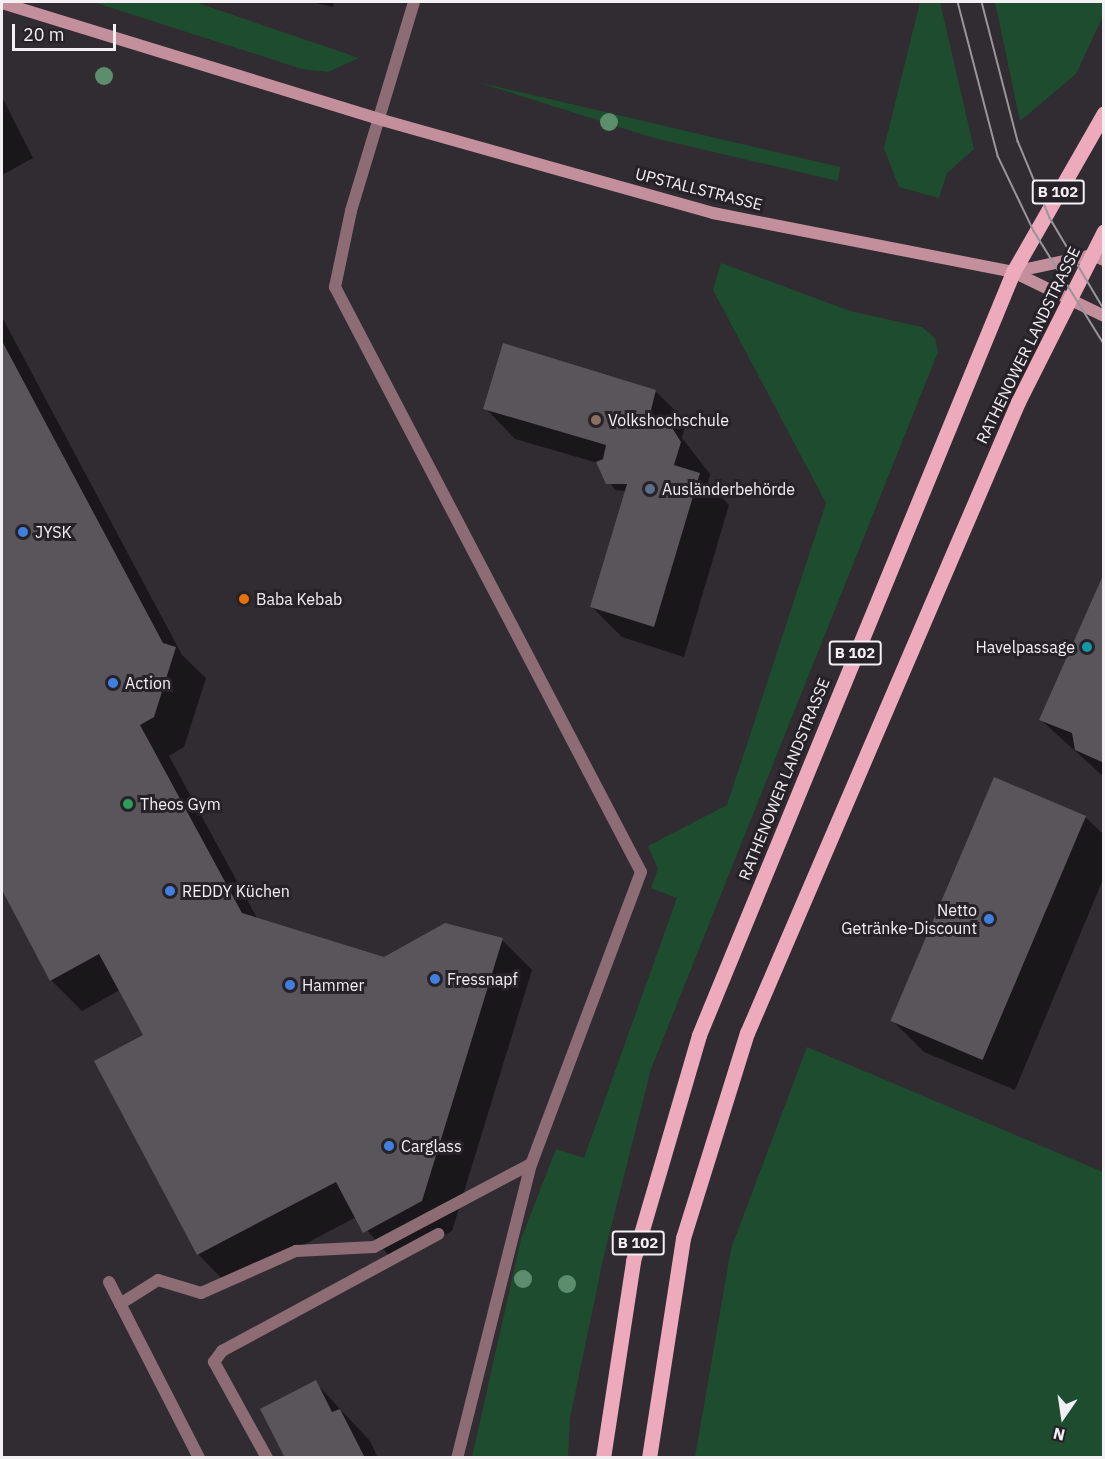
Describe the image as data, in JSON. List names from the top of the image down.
{
  "streets": {
    "main road": ["B 102", "RATHENOWER LANDSTRASSE"],
    "street": ["UPSTALLSTRASSE"]
  },
  "crossings": [
    ["UPSTALLSTRASSE", "RATHENOWER LANDSTRASSE"]
  ],
  "places": [
    "Volkshochschule",
    "Ausländerbehörde",
    "JYSK",
    "Baba Kebab",
    "Havelpassage",
    "Action",
    "Theos Gym",
    "REDDY Küchen",
    "Netto Getränke-Discount",
    "Fressnapf",
    "Hammer",
    "Carglass"
  ],
  "scale_bar": "20 m",
  "north": "bottom"
}
